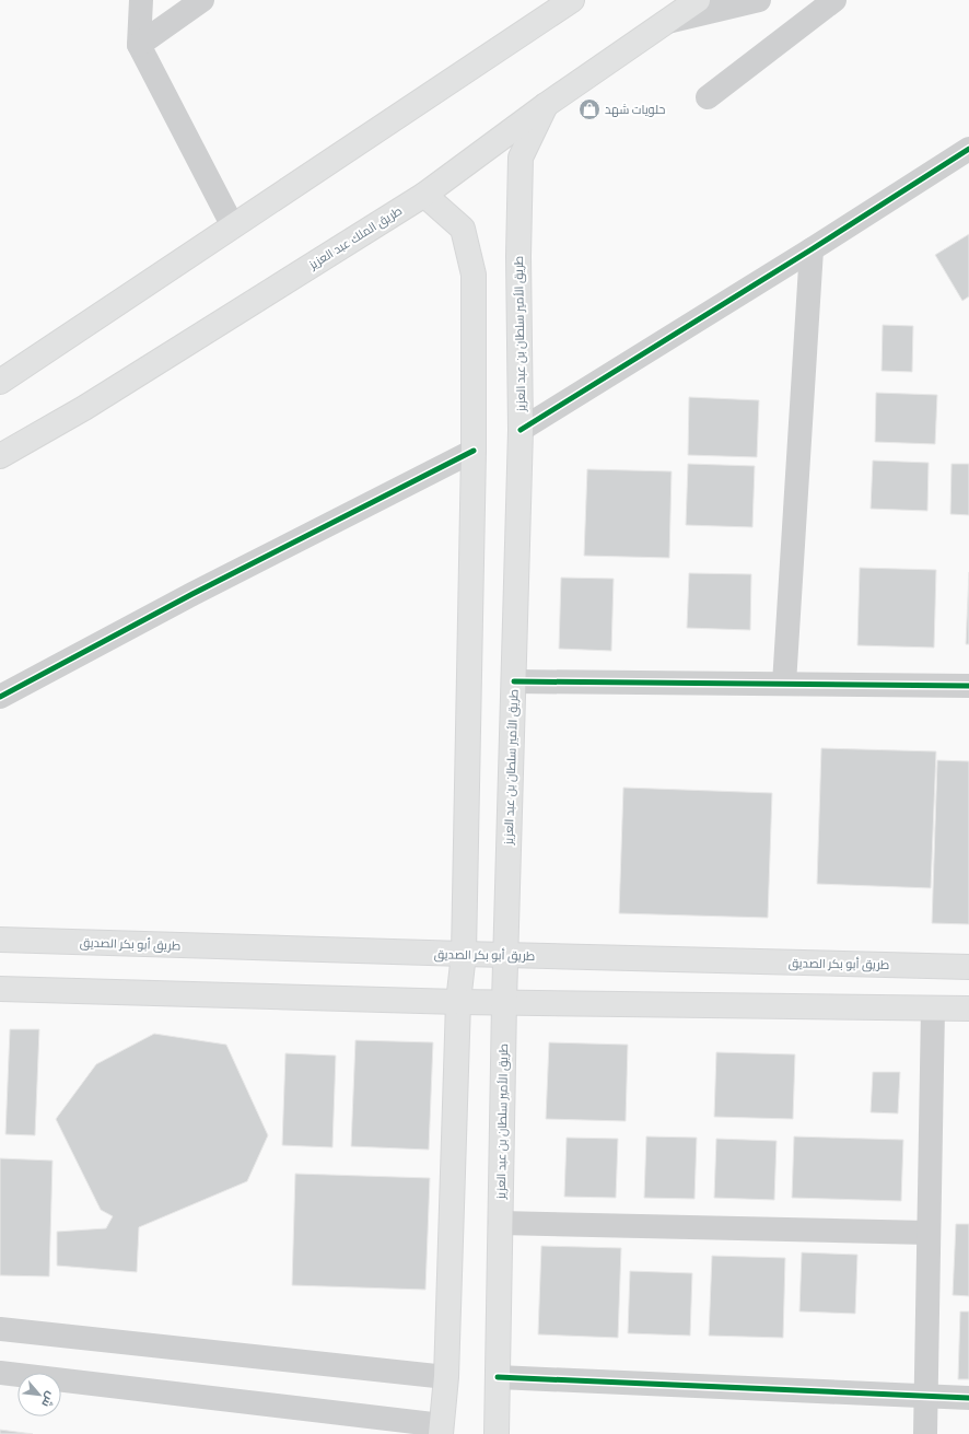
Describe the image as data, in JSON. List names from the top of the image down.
{
  "streets": {
    "main road": ["طريق الملك عبد العزيز", "طريق الأمير سلطان بن عبد العزيز", "طريق أبو بكر الصديق"]
  },
  "crossings": [
    ["طريق الملك عبد العزيز", "طريق الأمير سلطان بن عبد العزيز"],
    ["طريق الأمير سلطان بن عبد العزيز", "طريق أبو بكر الصديق"]
  ],
  "places": {
    "shop": ["حلويات شهد"]
  },
  "north": "bottom right"
}
